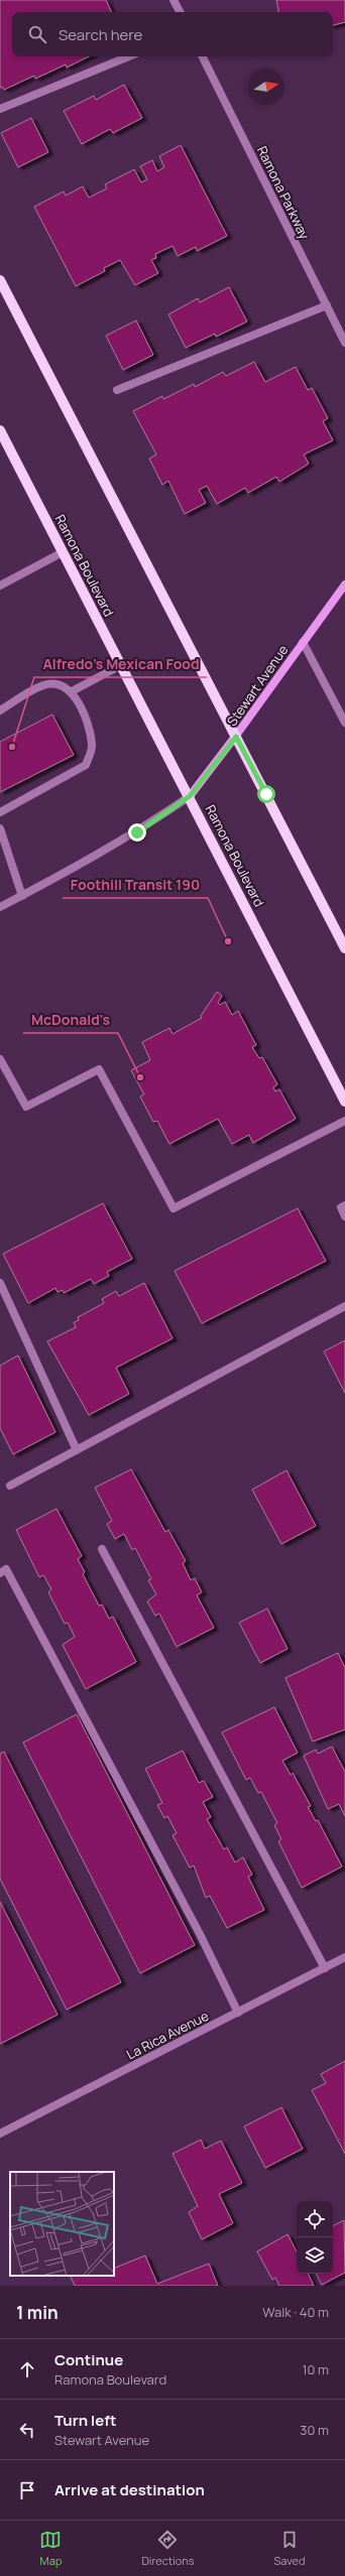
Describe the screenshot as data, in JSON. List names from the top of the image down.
{
  "streets": {
    "main road": ["Ramona Boulevard"],
    "street": ["Ramona Parkway", "Stewart Avenue", "La Rica Avenue"]
  },
  "crossings": [
    ["Ramona Boulevard", "Stewart Avenue"]
  ],
  "places": ["Alfredo's Mexican Food", "Foothill Transit 190", "McDonald's"],
  "north": "right",
  "page": {
    "search": "Search here",
    "heading": ["1 min", "Walk · 40 m"],
    "list": [
      ["Continue", "Ramona Boulevard", "10 m"],
      ["Turn left", "Stewart Avenue", "30 m"],
      "Arrive at destination"
    ],
    "nav": ["Map", "Directions", "Saved"]
  }
}
